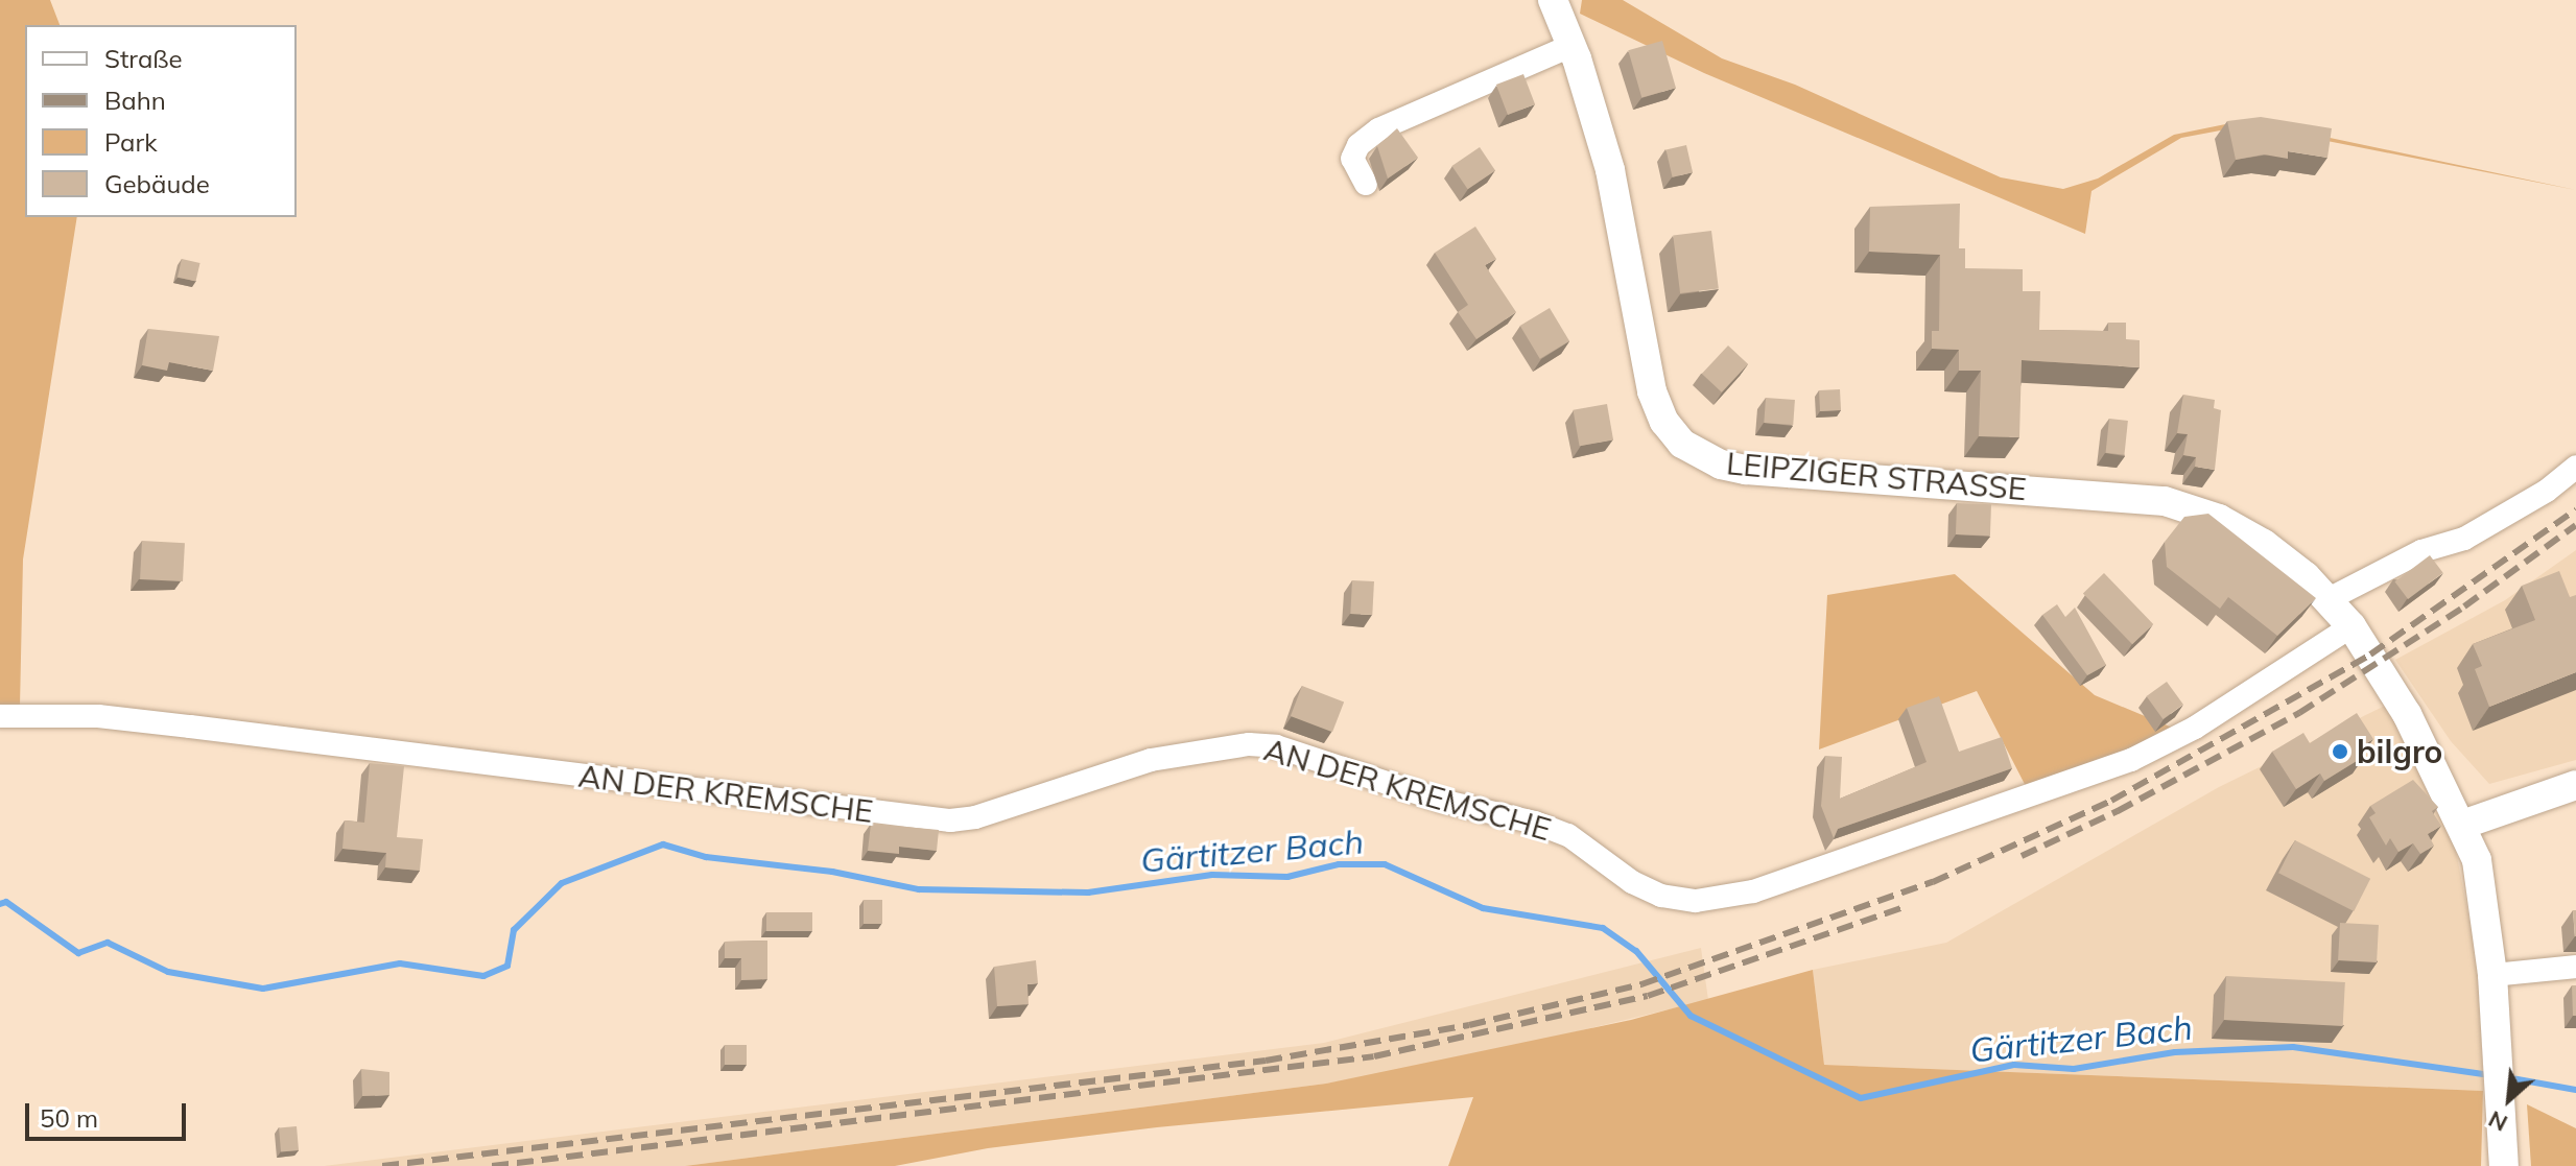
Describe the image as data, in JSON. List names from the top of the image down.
{
  "streets": {
    "main road": ["LEIPZIGER STRASSE"],
    "street": ["AN DER KREMSCHE"]
  },
  "crossings": [
    ["LEIPZIGER STRASSE", "AN DER KREMSCHE"]
  ],
  "water": ["Gärtitzer Bach"],
  "places": ["bilgro"],
  "legend": [
    "Straße",
    "Bahn",
    "Park",
    "Gebäude"
  ],
  "scale_bar": "50 m",
  "north": "bottom left"
}
